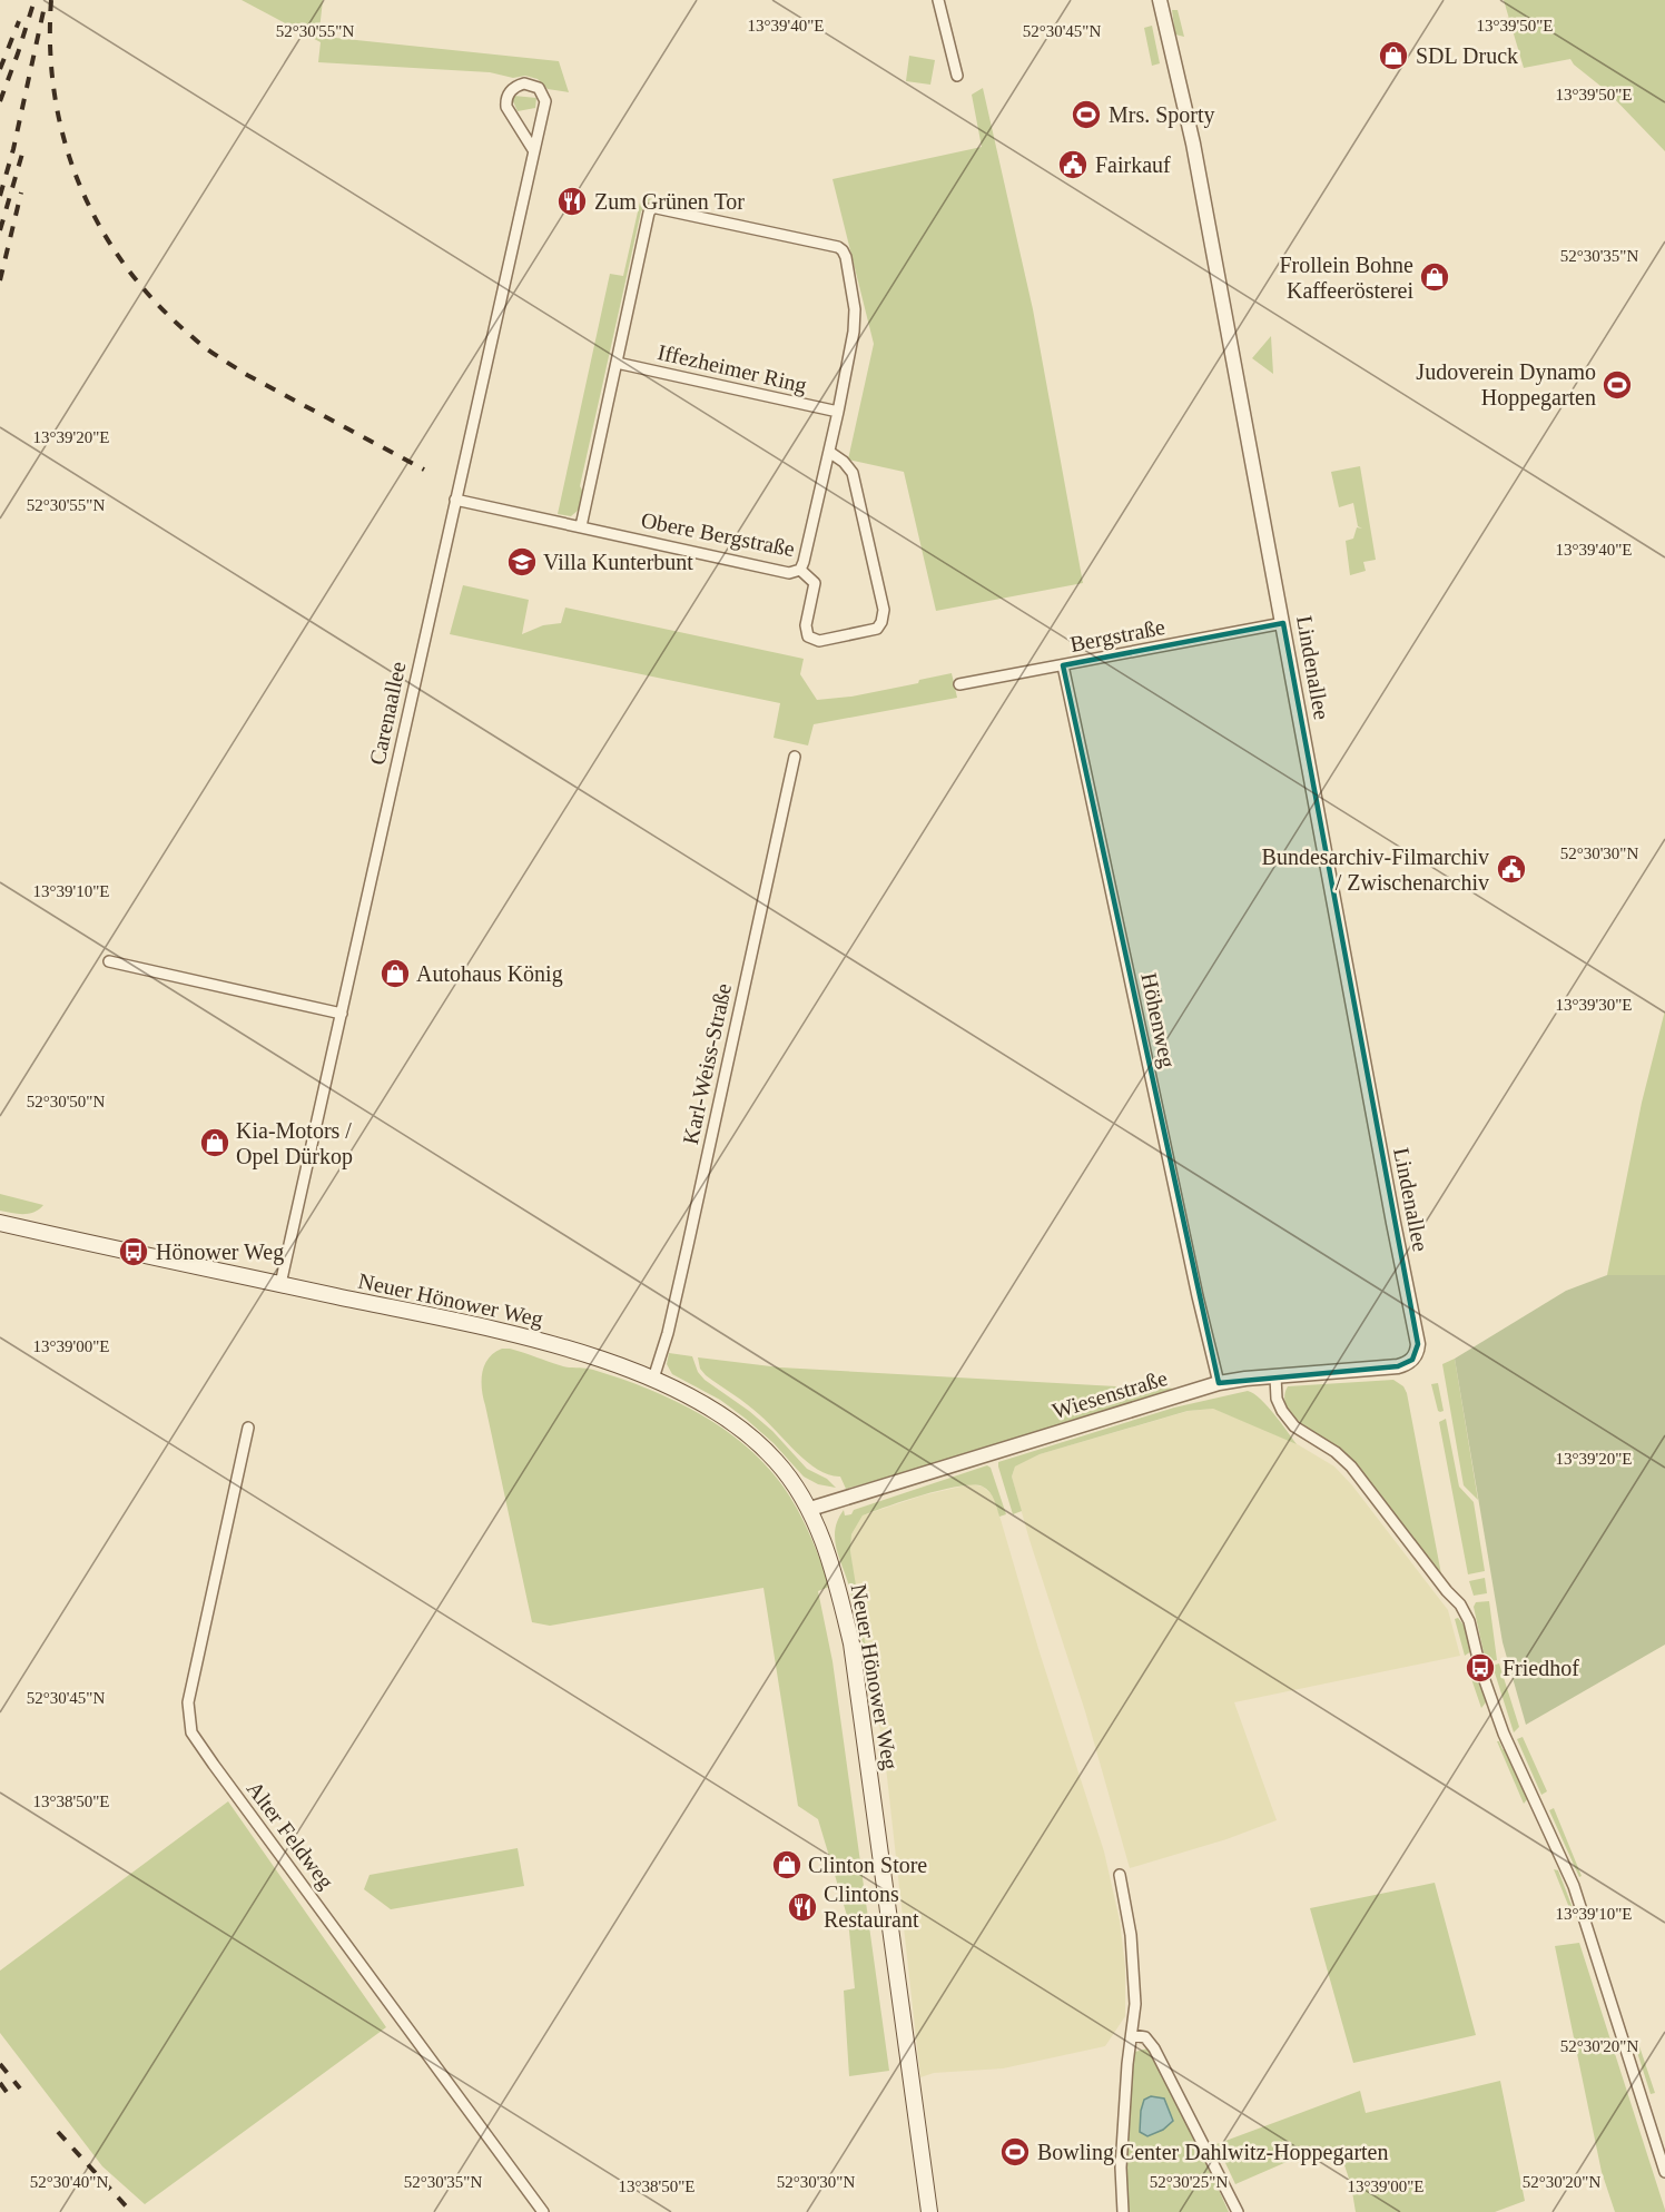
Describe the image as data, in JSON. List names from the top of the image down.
{
  "streets": {
    "main road": ["Neuer Hönower Weg"],
    "street": [
      "Iffezheimer Ring",
      "Obere Bergstraße",
      "Bergstraße",
      "Lindenallee",
      "Carenaallee",
      "Höhenweg",
      "Karl-Weiss-Straße",
      "Wiesenstraße",
      "Alter Feldweg"
    ]
  },
  "crossings": [
    ["Obere Bergstraße", "Carenaallee"],
    ["Bergstraße", "Lindenallee"],
    ["Bergstraße", "Höhenweg"],
    ["Lindenallee", "Wiesenstraße"],
    ["Carenaallee", "Neuer Hönower Weg"],
    ["Höhenweg", "Wiesenstraße"],
    ["Karl-Weiss-Straße", "Neuer Hönower Weg"],
    ["Neuer Hönower Weg", "Wiesenstraße"]
  ],
  "places": {
    "shop": [
      "SDL Druck",
      "Frollein Bohne Kaffeerösterei",
      "Autohaus König",
      "Kia-Motors / Opel Dürkop",
      "Clinton Store"
    ],
    "sports": ["Mrs. Sporty", "Judoverein Dynamo Hoppegarten", "Bowling Center Dahlwitz-Hoppegarten"],
    "public building": ["Fairkauf", "Bundesarchiv-Filmarchiv / Zwischenarchiv"],
    "restaurant": ["Zum Grünen Tor", "Clintons Restaurant"],
    "school or university": ["Villa Kunterbunt"],
    "bus stop": ["Hönower Weg", "Friedhof"]
  },
  "coordinates": [
    "13°39'40\"E",
    "13°39'50\"E",
    "52°30'55\"N",
    "52°30'45\"N",
    "52°30'35\"N",
    "13°39'20\"E",
    "52°30'30\"N",
    "13°39'10\"E",
    "13°39'30\"E",
    "52°30'50\"N",
    "13°39'00\"E",
    "13°38'50\"E",
    "52°30'20\"N",
    "52°30'40\"N",
    "52°30'25\"N"
  ]
}
